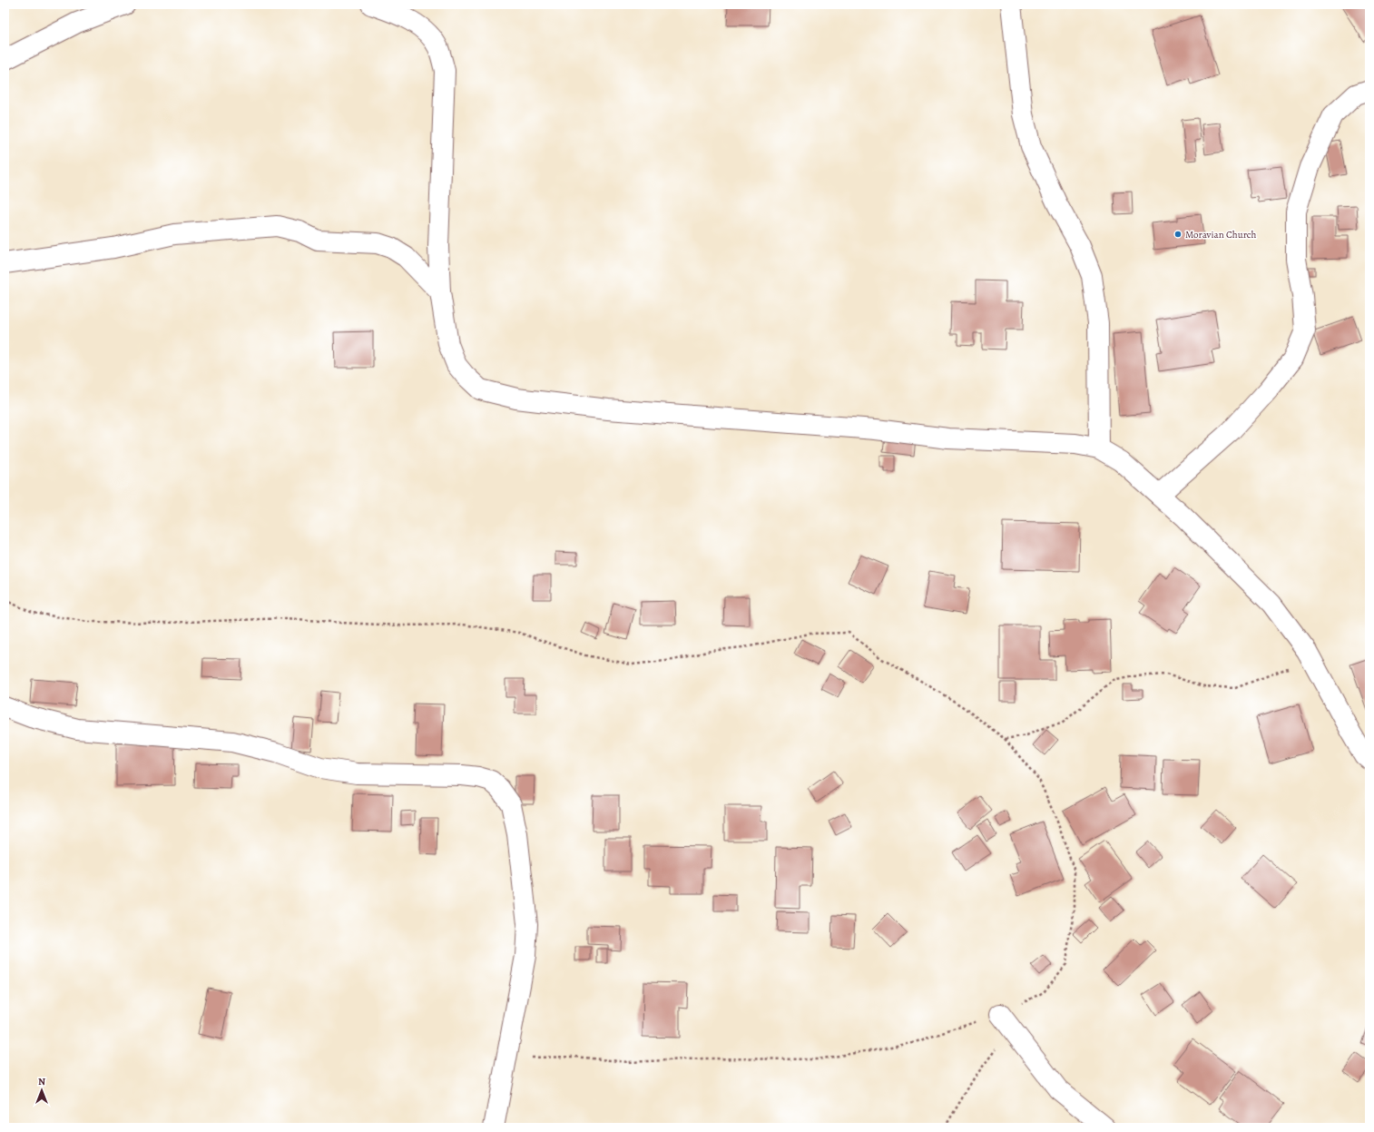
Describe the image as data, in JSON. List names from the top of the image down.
{
  "places": ["Moravian Church"],
  "north": "top"
}
